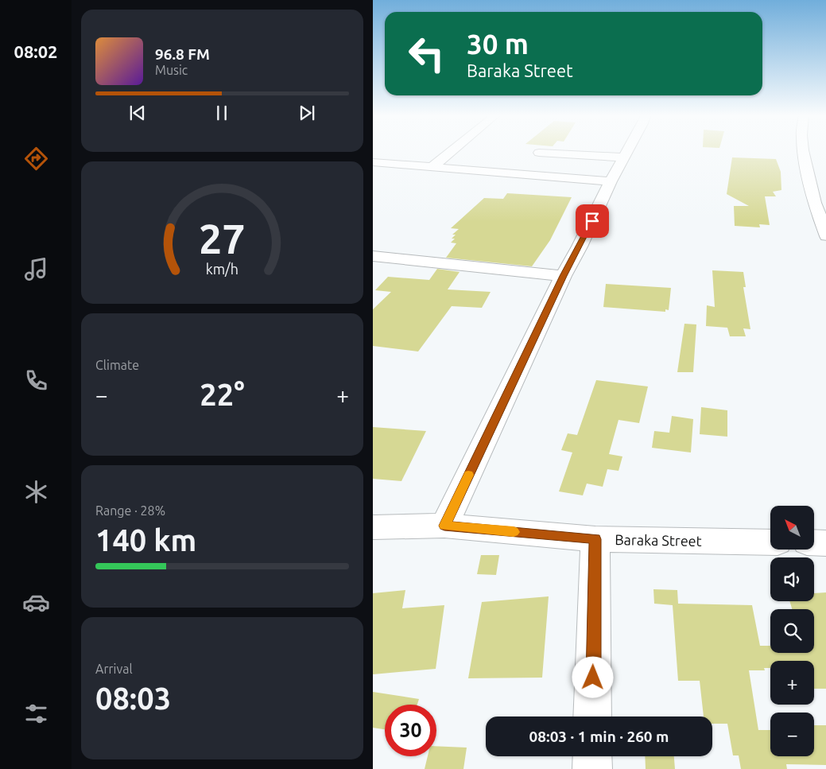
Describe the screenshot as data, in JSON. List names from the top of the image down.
{
  "streets": {
    "street": ["Baraka Street"]
  },
  "north": "top left",
  "page": {
    "tabs": "08:02",
    "turn": ["30 m", "Baraka Street"],
    "song": ["96.8 FM", "Music"],
    "tile": [
      "Climate",
      ["Range · 28%", "140 km"],
      ["Arrival", "08:03"]
    ],
    "heat": ["−", "22°", "+"],
    "map_buttons": ["+", "−"],
    "limit": "30",
    "trip": "08:03 · 1 min · 260 m",
    "gauge": ["27", "km/h"]
  }
}
